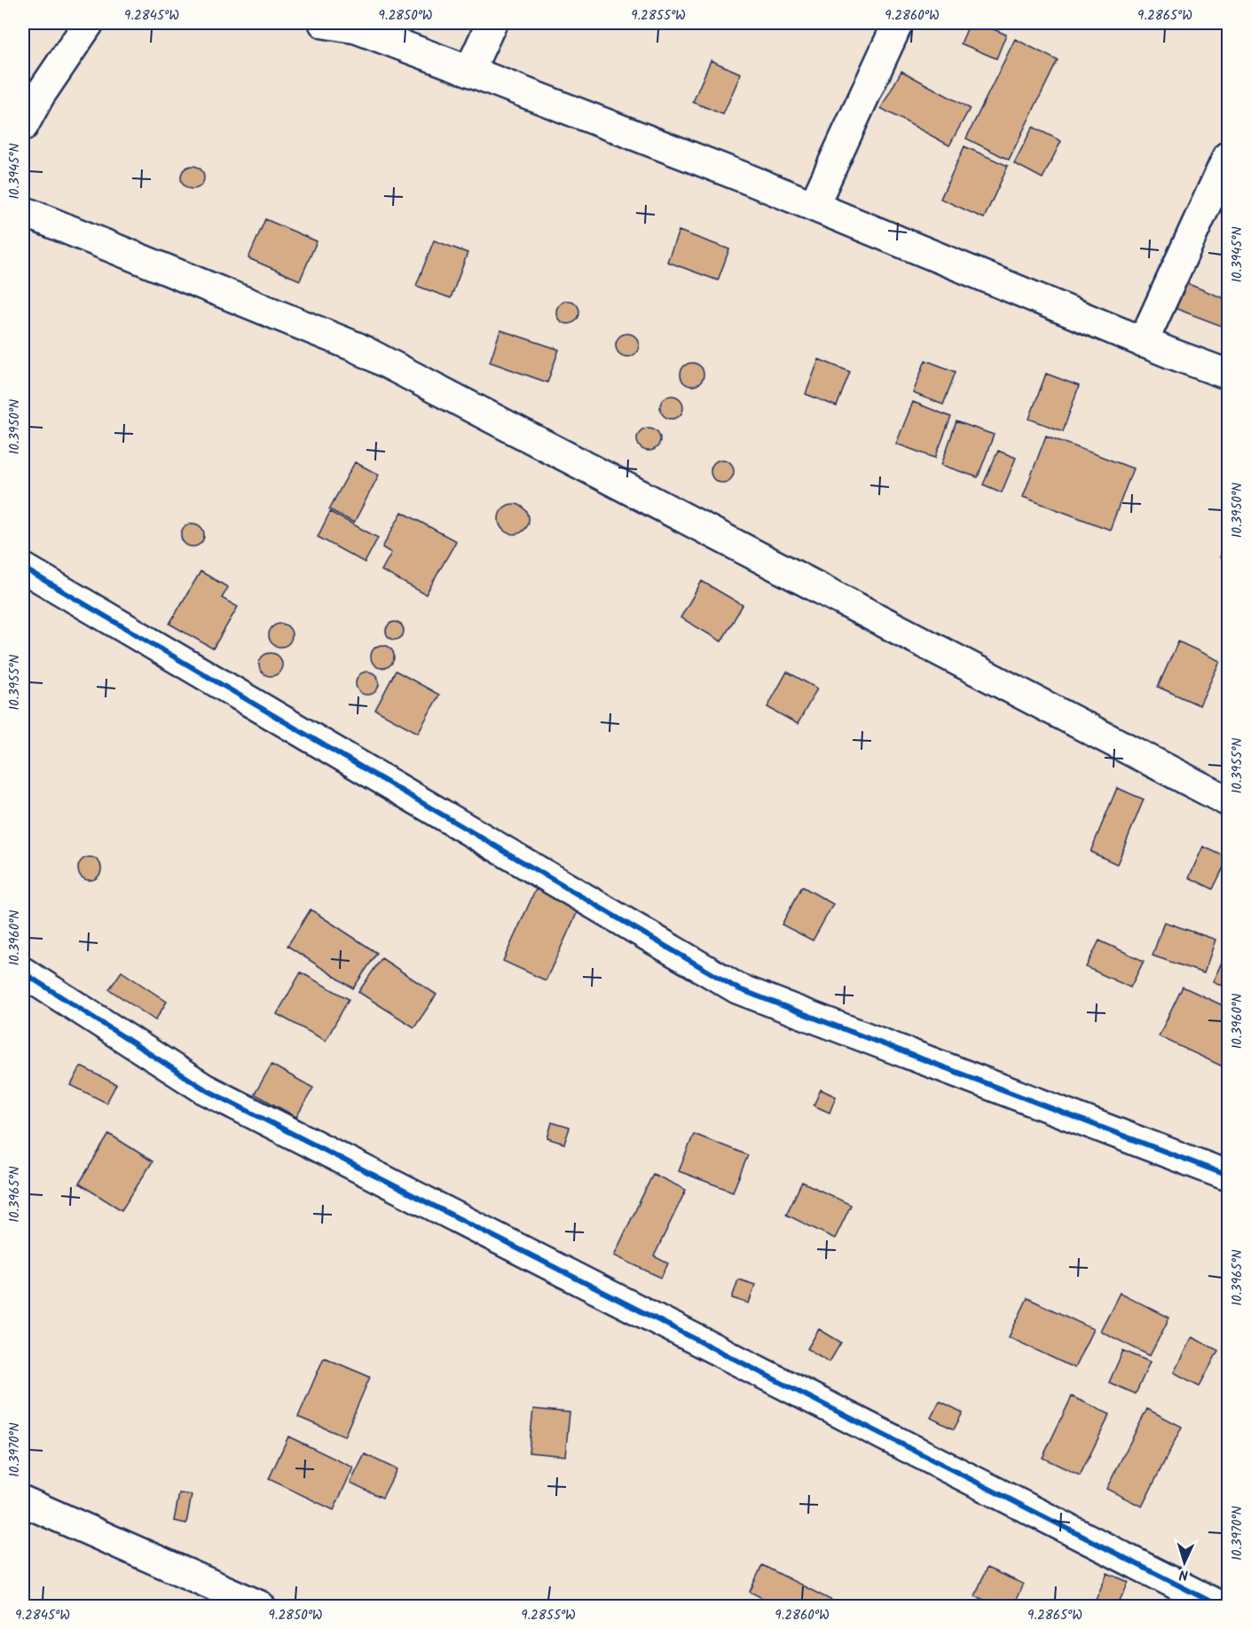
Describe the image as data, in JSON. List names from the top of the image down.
{
  "north": "bottom",
  "coordinates": [
    "9.2845°W",
    "9.2850°W",
    "9.2855°W",
    "9.2860°W",
    "9.2865°W",
    "10.3945°N",
    "10.3950°N",
    "10.3955°N",
    "10.3960°N",
    "10.3965°N",
    "10.3970°N"
  ]
}
